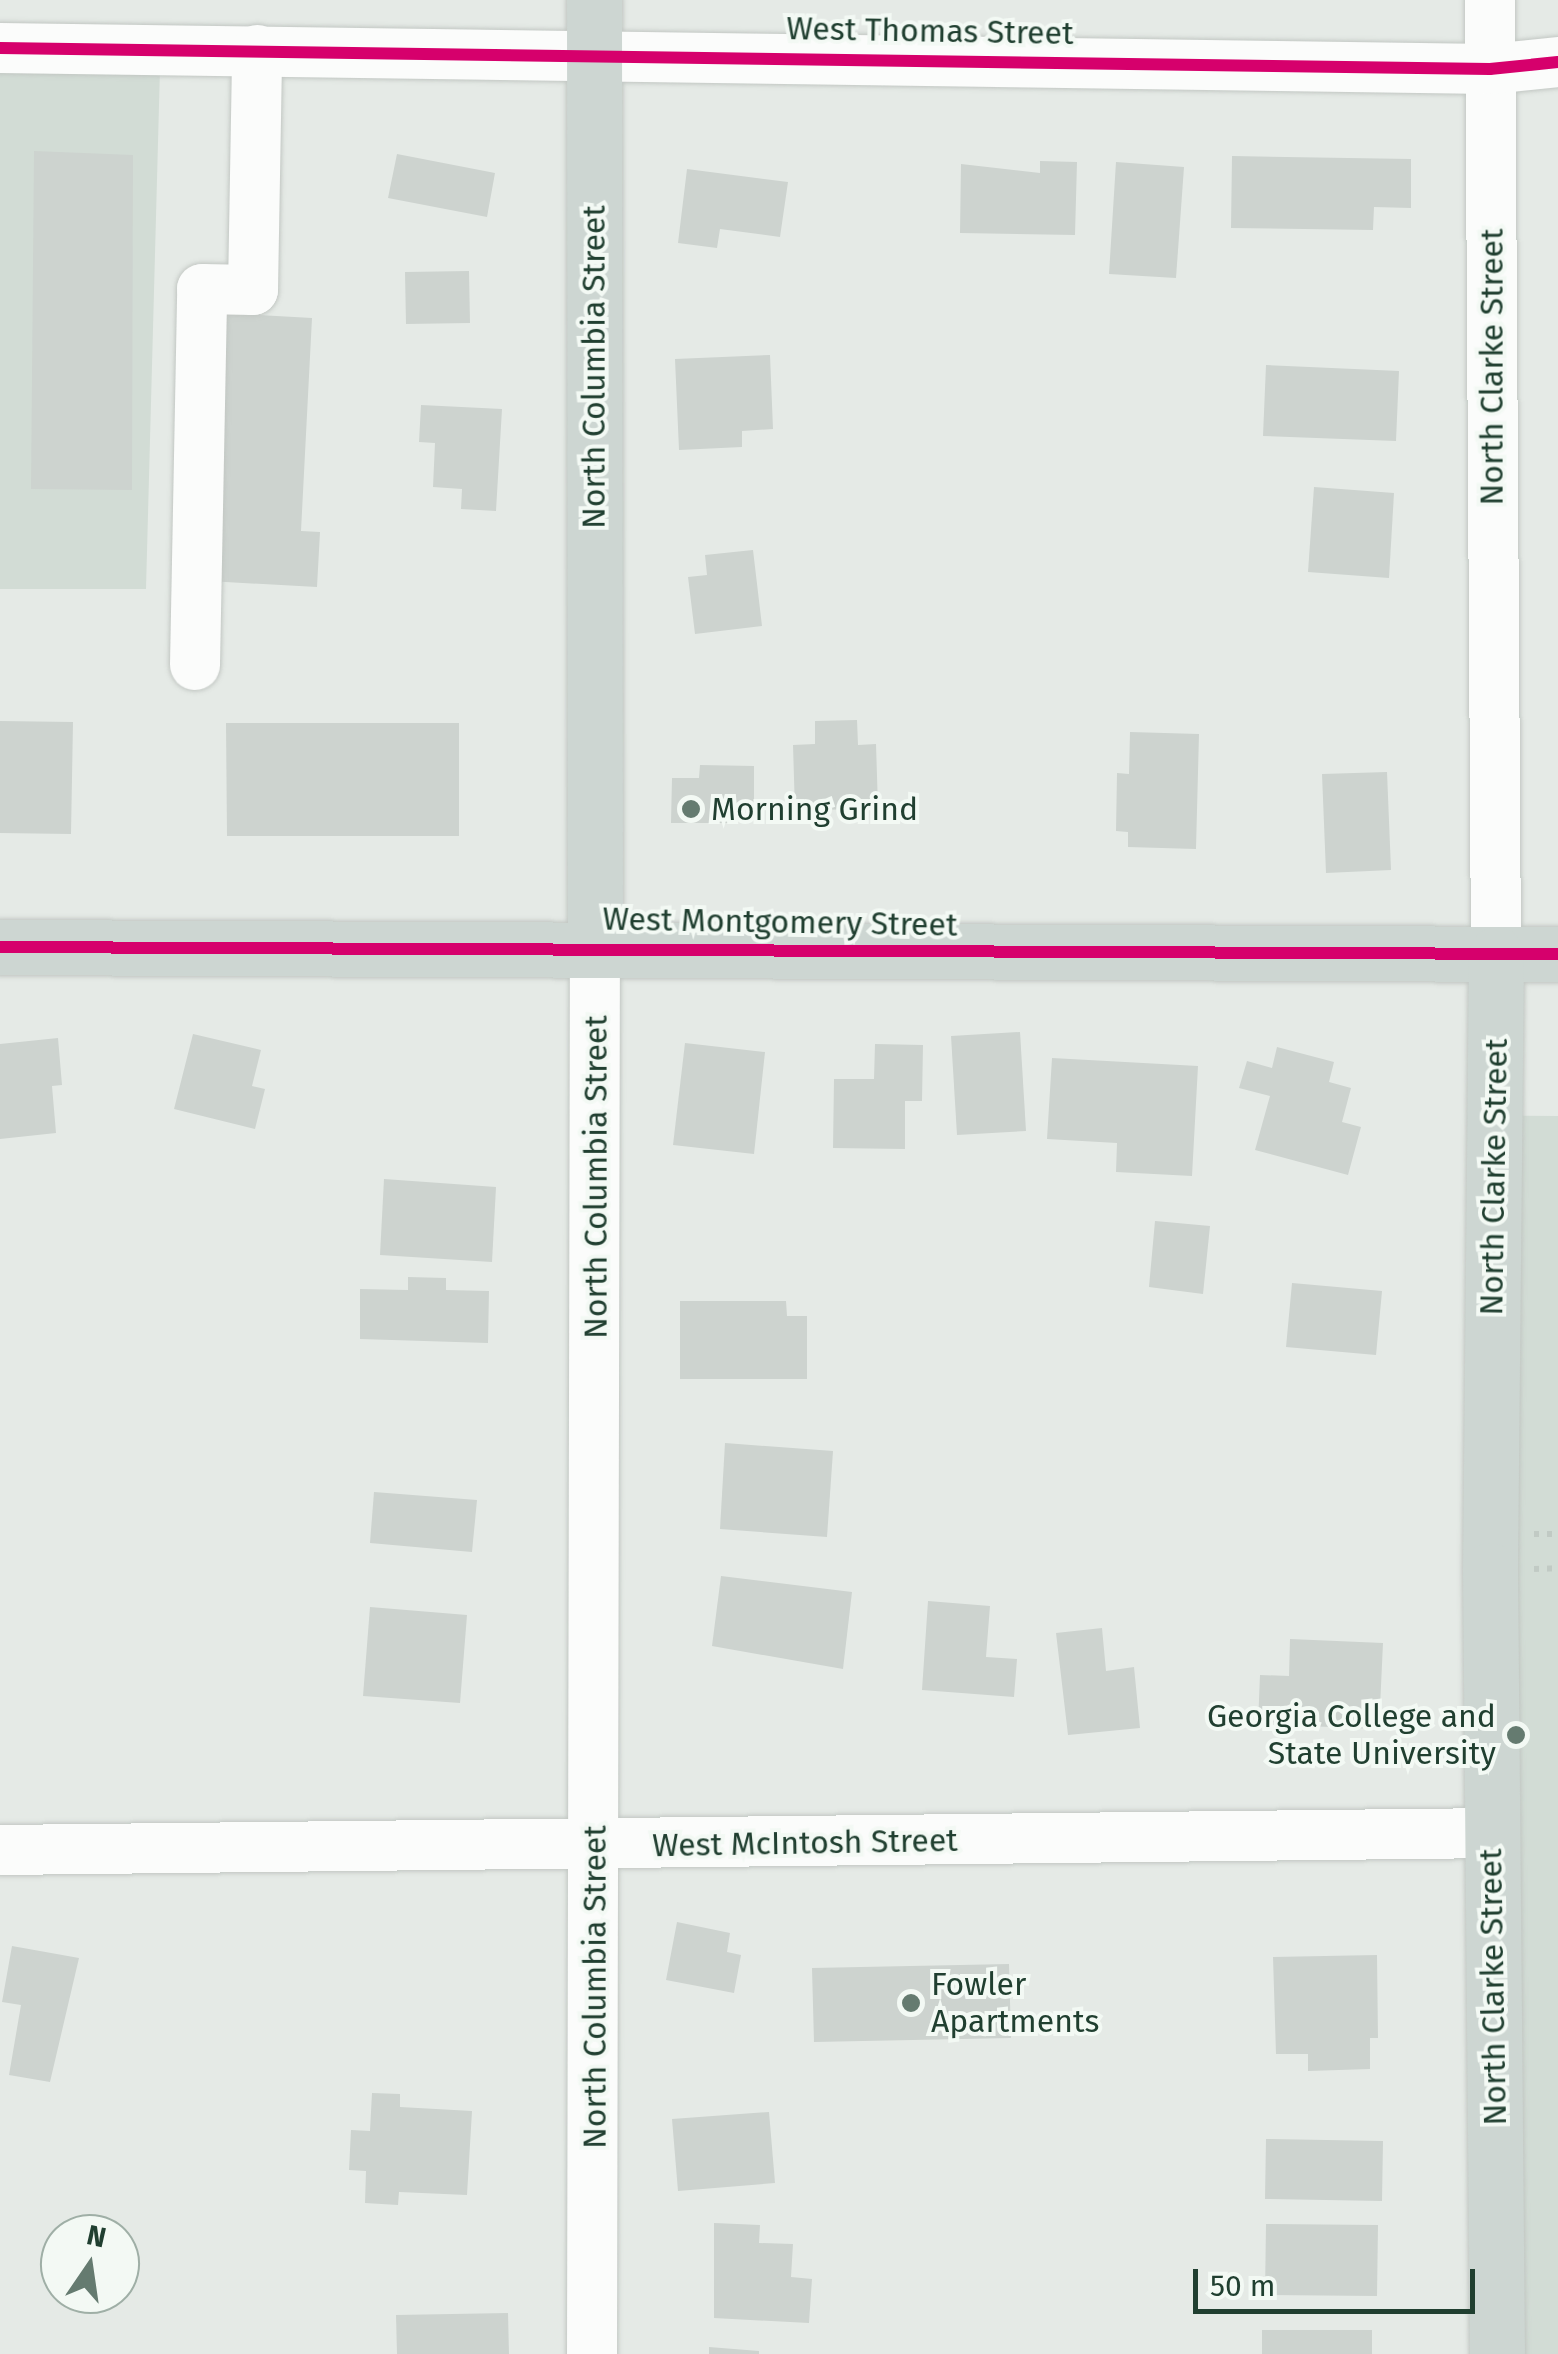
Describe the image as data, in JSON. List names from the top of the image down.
{
  "streets": {
    "main road": ["North Columbia Street", "North Clarke Street", "West Montgomery Street"],
    "street": ["West Thomas Street", "West McIntosh Street"]
  },
  "crossings": [
    ["West Thomas Street", "North Columbia Street"],
    ["West Thomas Street", "North Clarke Street"],
    ["North Columbia Street", "West Montgomery Street"],
    ["North Columbia Street", "West McIntosh Street"],
    ["North Clarke Street", "West Montgomery Street"],
    ["North Clarke Street", "West McIntosh Street"]
  ],
  "places": ["Morning Grind", "Georgia College and State University", "Fowler Apartments"],
  "scale_bar": "50 m",
  "north": "top"
}
